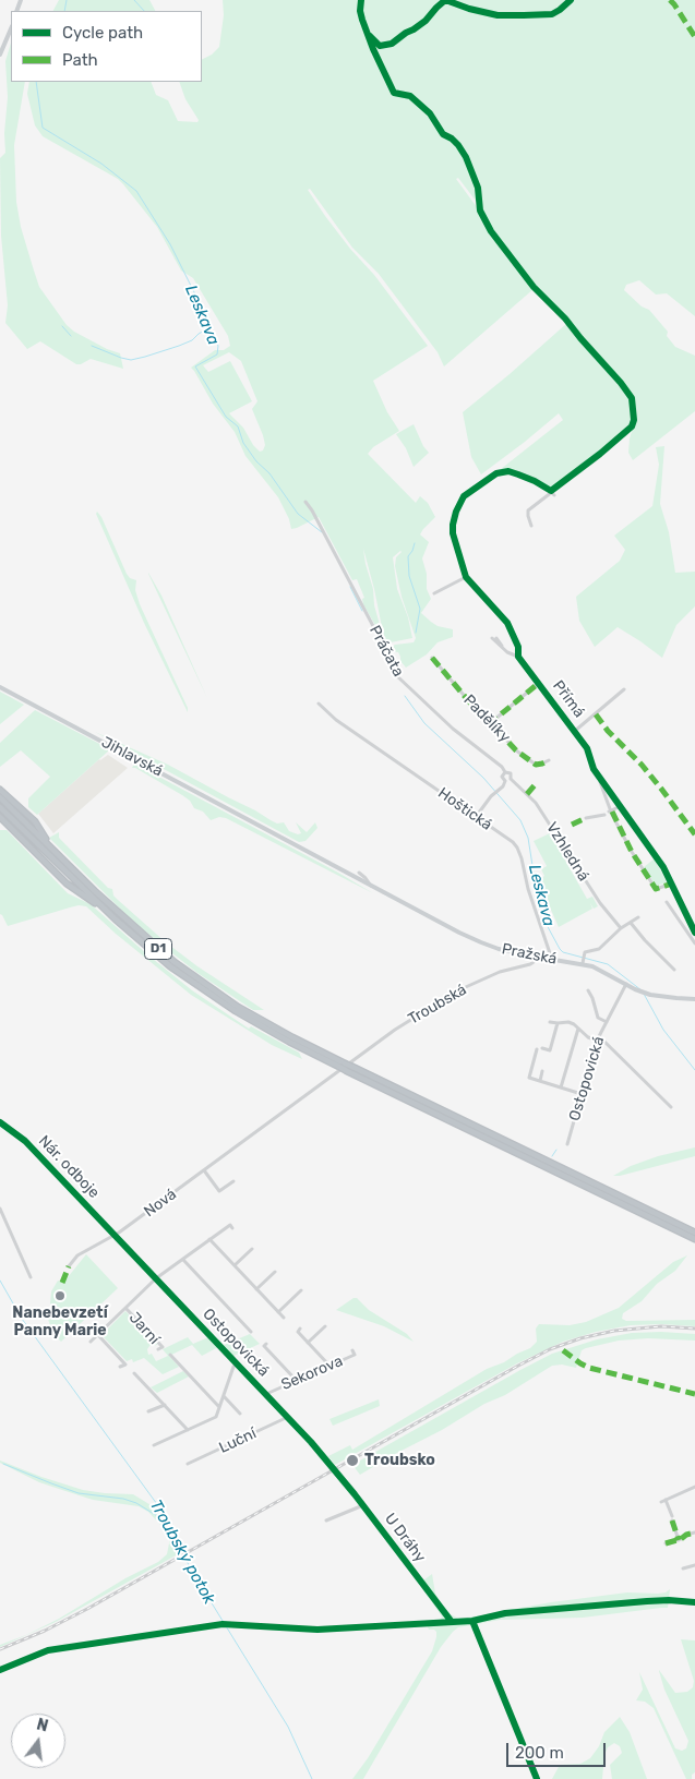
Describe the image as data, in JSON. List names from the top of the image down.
{
  "streets": {
    "highway": ["D1"],
    "main road": ["Jihlavská", "Pražská"],
    "street": [
      "Práčata",
      "Přímá",
      "Padělíky",
      "Hoštická",
      "Vzhledná",
      "Troubská",
      "Ostopovická",
      "Nár. odboje",
      "Nová",
      "Jarní",
      "Sekorova",
      "Luční",
      "U Dráhy"
    ]
  },
  "crossings": [
    ["Práčata", "Vzhledná"],
    ["Jihlavská", "Pražská"],
    ["Hoštická", "Pražská"],
    ["D1", "Troubská"],
    ["Pražská", "Troubská"],
    ["Pražská", "Ostopovická"],
    ["Troubská", "Nová"],
    ["Ostopovická", "Nár. odboje"],
    ["Ostopovická", "Nová"],
    ["Ostopovická", "Sekorova"],
    ["Ostopovická", "Luční"],
    ["Ostopovická", "U Dráhy"],
    ["Nár. odboje", "Nová"]
  ],
  "water": ["Leskava", "Troubský potok"],
  "places": ["Nanebevzetí Panny Marie", "Troubsko"],
  "legend": ["Cycle path", "Path"],
  "scale_bar": "200 m",
  "north": "top"
}
